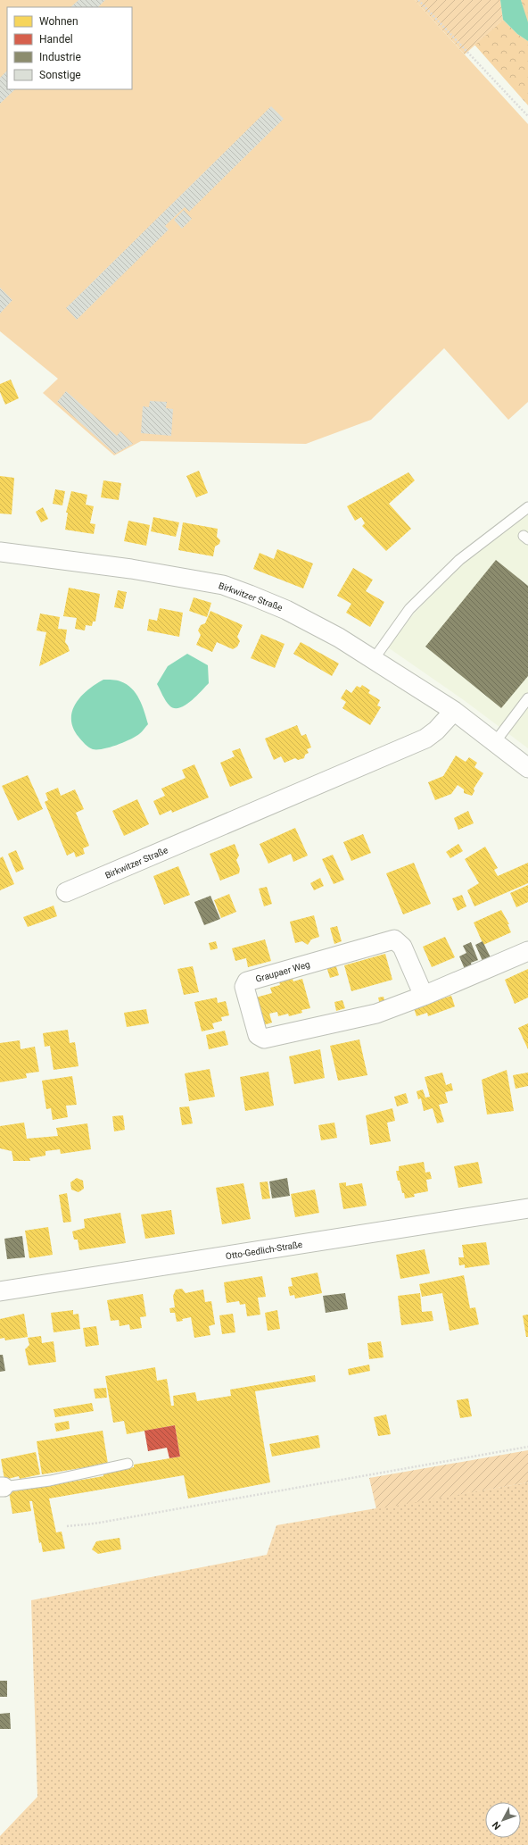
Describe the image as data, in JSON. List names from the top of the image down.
{
  "streets": {
    "street": ["Birkwitzer Straße", "Graupaer Weg", "Otto-Gedlich-Straße"]
  },
  "legend": [
    "Wohnen",
    "Handel",
    "Industrie",
    "Sonstige"
  ],
  "north": "bottom left"
}
